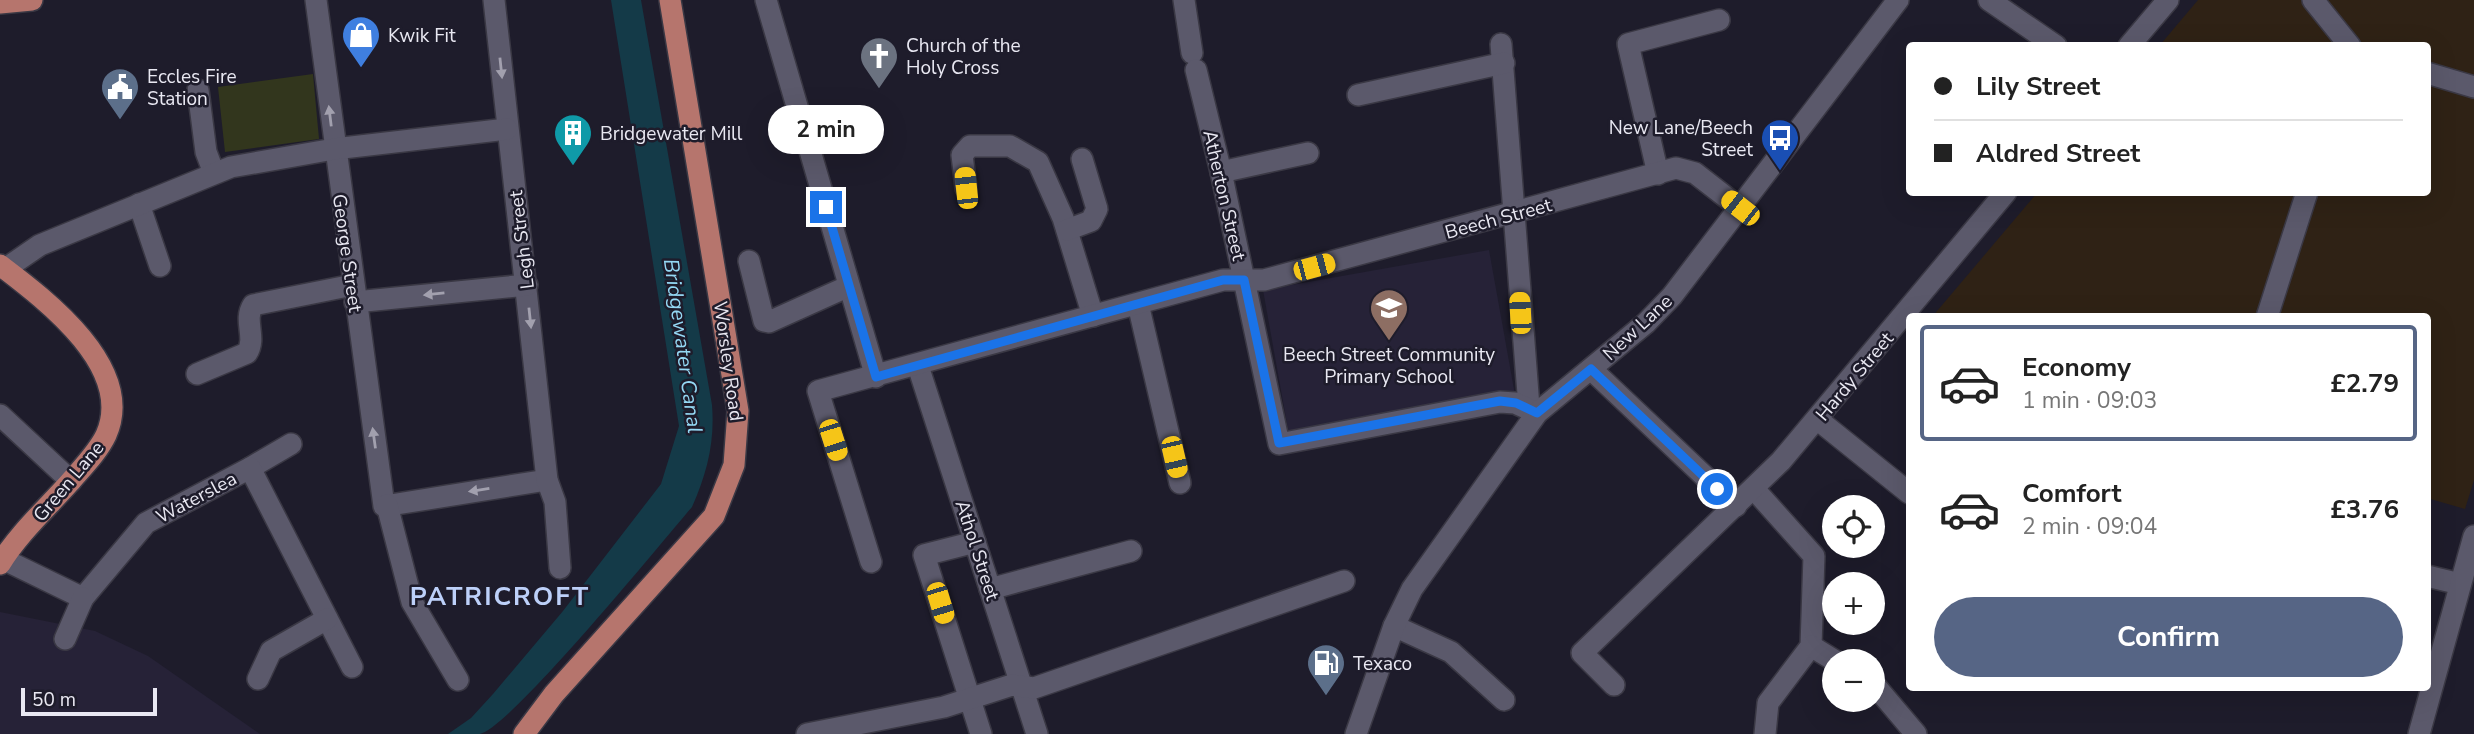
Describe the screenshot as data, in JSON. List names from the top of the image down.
{
  "streets": {
    "main road": ["Worsley Road", "Green Lane"],
    "street": [
      "Atherton Street",
      "Beech Street",
      "Legh Street",
      "George Street",
      "New Lane",
      "Hardy Street",
      "Waterslea",
      "Athol Street"
    ]
  },
  "crossings": [
    ["Atherton Street", "Beech Street"],
    ["Atherton Street", "New Lane"],
    ["Beech Street", "New Lane"],
    ["Beech Street", "Athol Street"]
  ],
  "one_way": ["Legh Street", "George Street"],
  "districts": ["PATRICROFT"],
  "water": ["Bridgewater Canal"],
  "places": {
    "shop": ["Kwik Fit"],
    "church": ["Church of the Holy Cross"],
    "public building": ["Eccles Fire Station"],
    "building": ["Bridgewater Mill"],
    "bus stop": ["New Lane/Beech Street"],
    "school or university": ["Beech Street Community Primary School"],
    "fuel station": ["Texaco"]
  },
  "scale_bar": "50 m",
  "page": {
    "banner": ["Lily Street", "Aldred Street"],
    "bubble": "2 min",
    "list": [
      {
        "name": "Economy",
        "note": "1 min · 09:03",
        "value": "£2.79"
      },
      {
        "name": "Comfort",
        "note": "2 min · 09:04",
        "value": "£3.76"
      }
    ],
    "map_buttons": ["+", "−"],
    "buttons": "Confirm",
    "scale": "50 m"
  }
}
